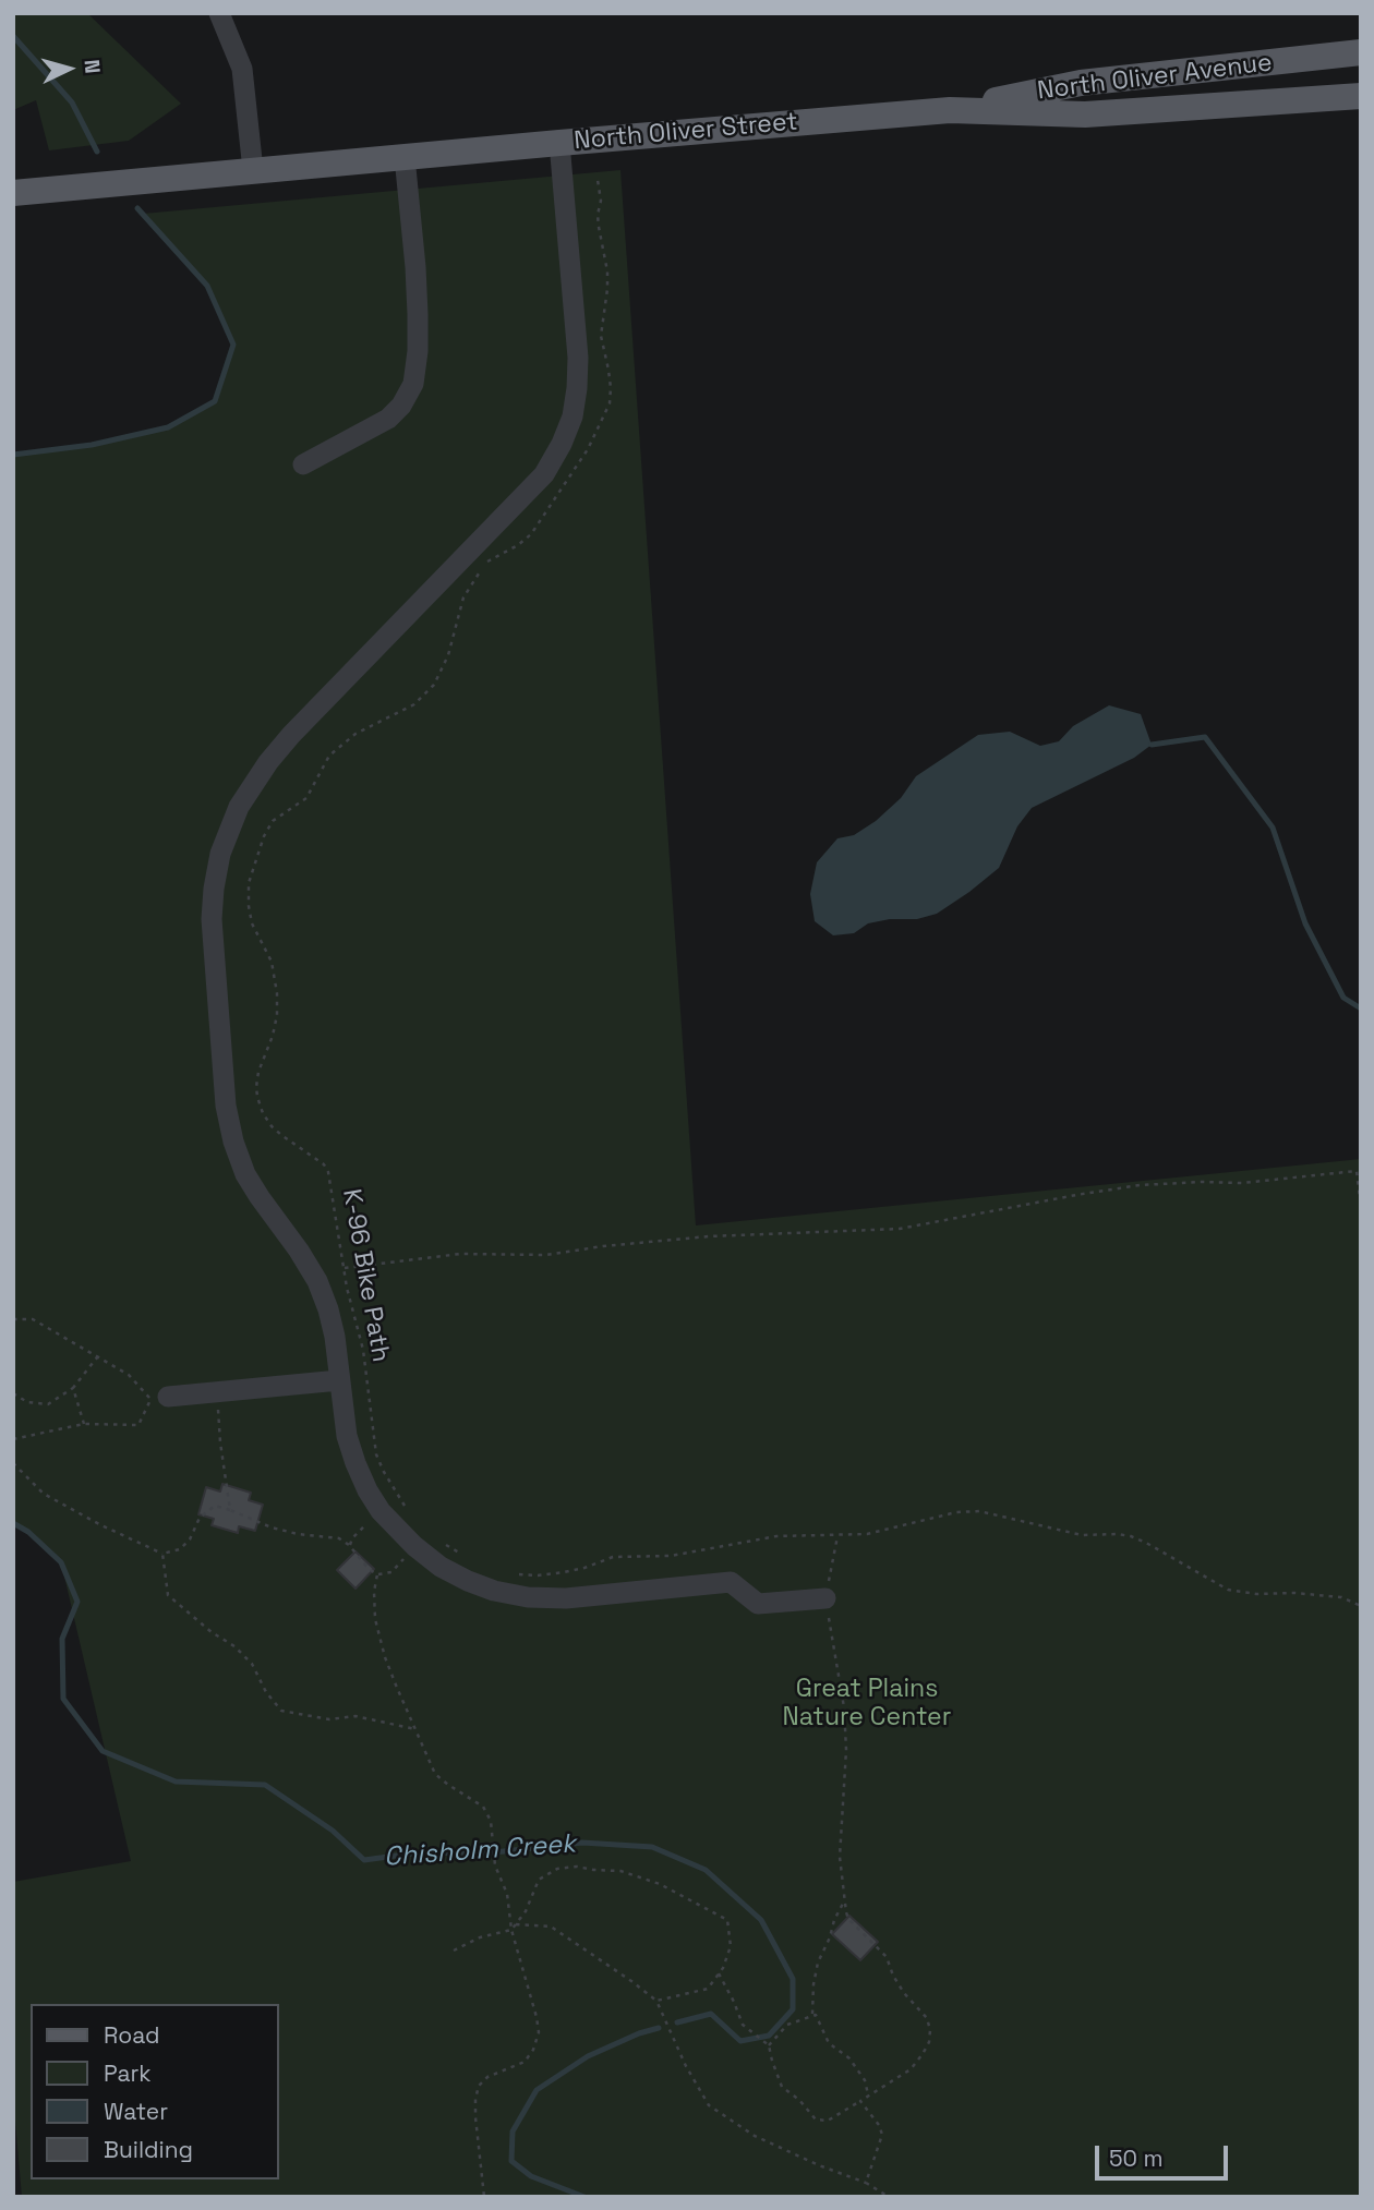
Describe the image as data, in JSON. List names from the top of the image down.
{
  "streets": {
    "main road": ["North Oliver Avenue", "North Oliver Street"],
    "path": ["K-96 Bike Path"]
  },
  "crossings": [
    ["North Oliver Avenue", "North Oliver Street"]
  ],
  "water": ["Chisholm Creek"],
  "parks": ["Great Plains Nature Center"],
  "legend": [
    "Road",
    "Park",
    "Water",
    "Building"
  ],
  "scale_bar": "50 m",
  "north": "right"
}
